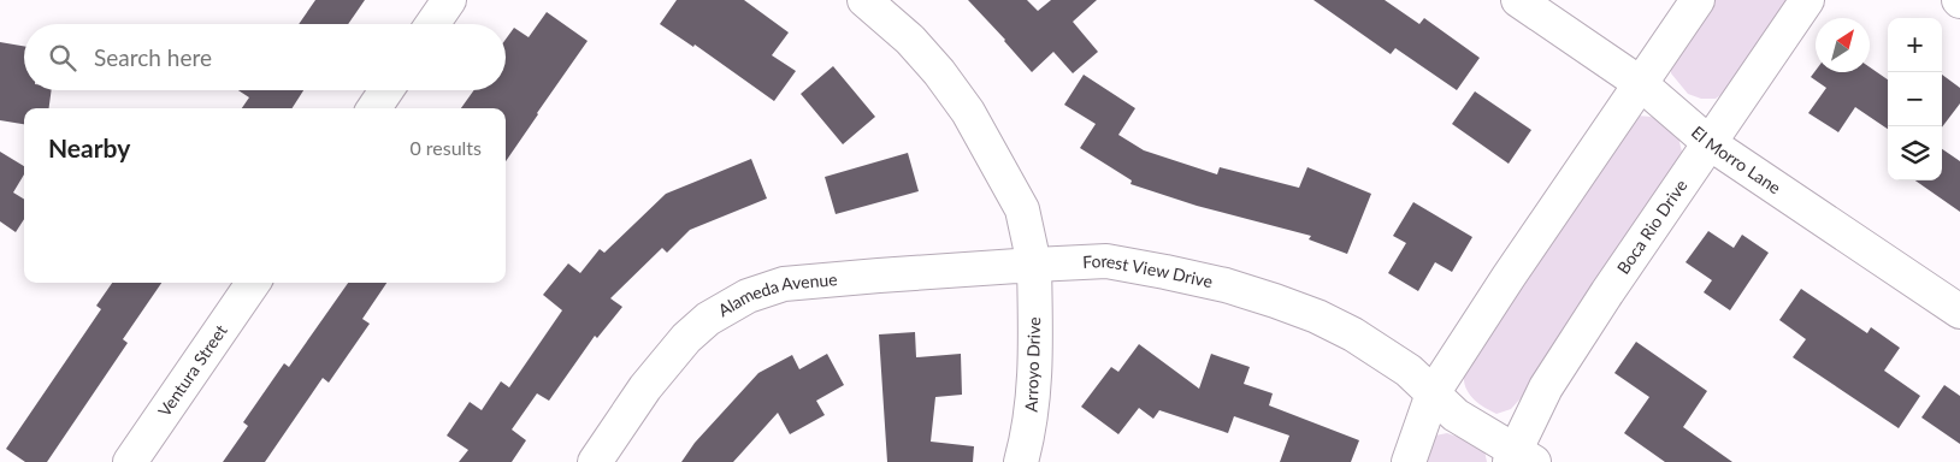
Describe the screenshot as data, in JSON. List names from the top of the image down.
{
  "streets": {
    "street": [
      "El Morro Lane",
      "Boca Rio Drive",
      "Forest View Drive",
      "Alameda Avenue",
      "Arroyo Drive",
      "Ventura Street"
    ]
  },
  "crossings": [
    ["El Morro Lane", "Boca Rio Drive"],
    ["Boca Rio Drive", "Forest View Drive"],
    ["Forest View Drive", "Alameda Avenue"],
    ["Forest View Drive", "Arroyo Drive"],
    ["Alameda Avenue", "Arroyo Drive"]
  ],
  "north": "top right",
  "page": {
    "map_buttons": ["+", "−"],
    "search": "Search here",
    "heading": ["Nearby", "0 results"]
  }
}
